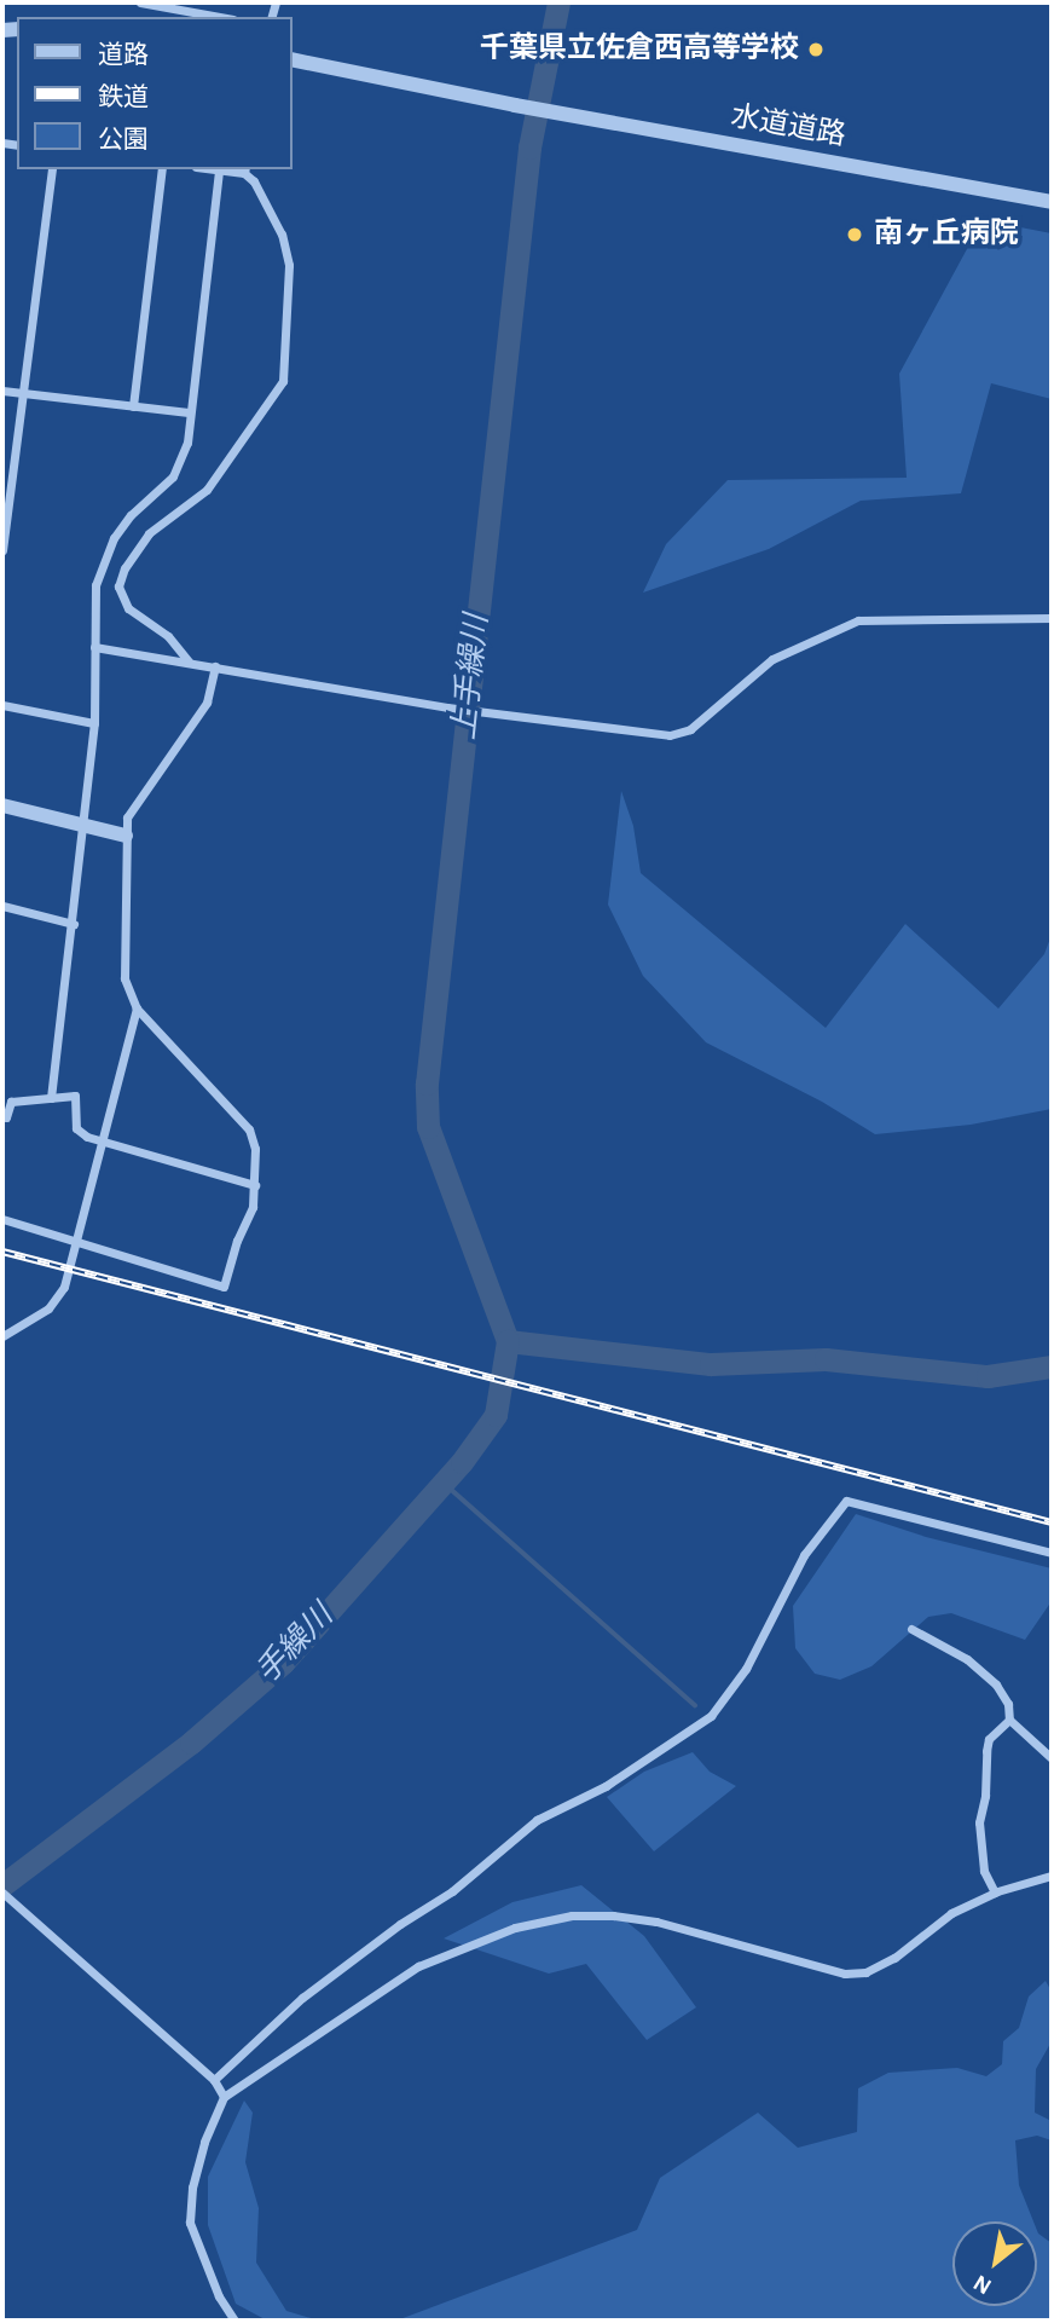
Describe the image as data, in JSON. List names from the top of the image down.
{
  "streets": {
    "street": ["水道道路"]
  },
  "water": ["上手繰川", "手繰川"],
  "places": ["千葉県立佐倉西高等学校", "南ヶ丘病院"],
  "legend": ["道路", "鉄道", "公園"],
  "north": "bottom left"
}
